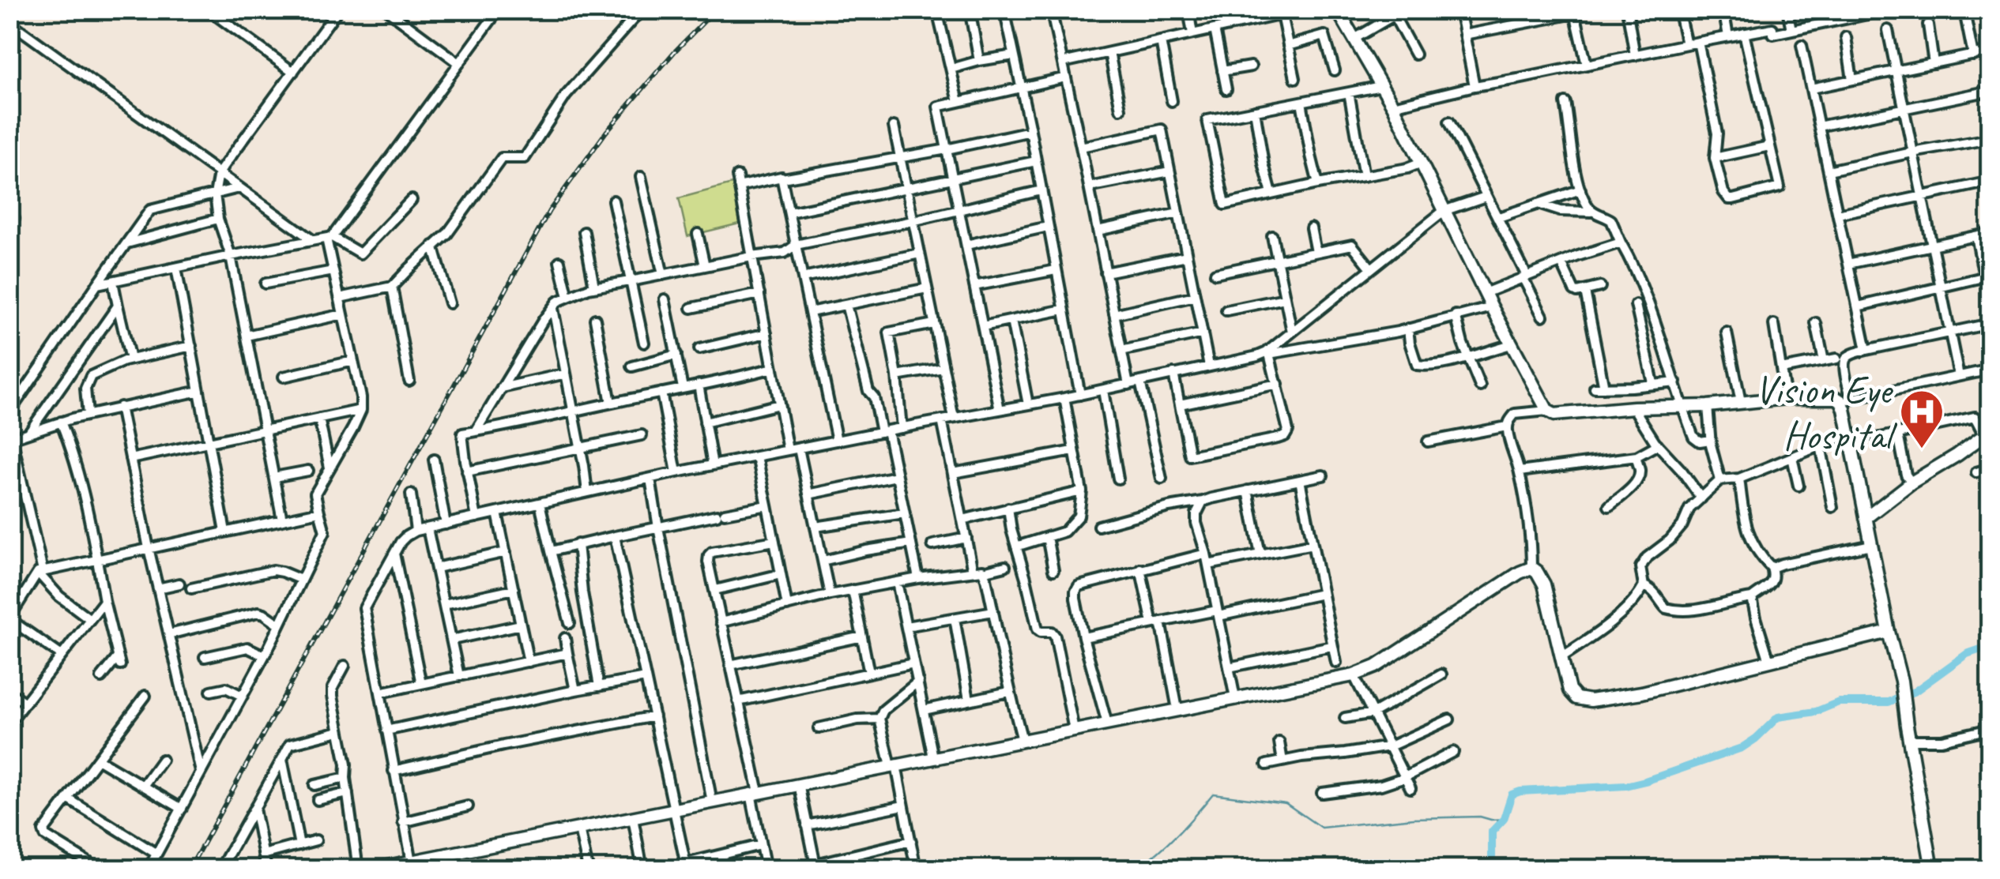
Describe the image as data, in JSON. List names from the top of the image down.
{
  "places": {
    "hospital": ["Vision Eye Hospital"]
  }
}
